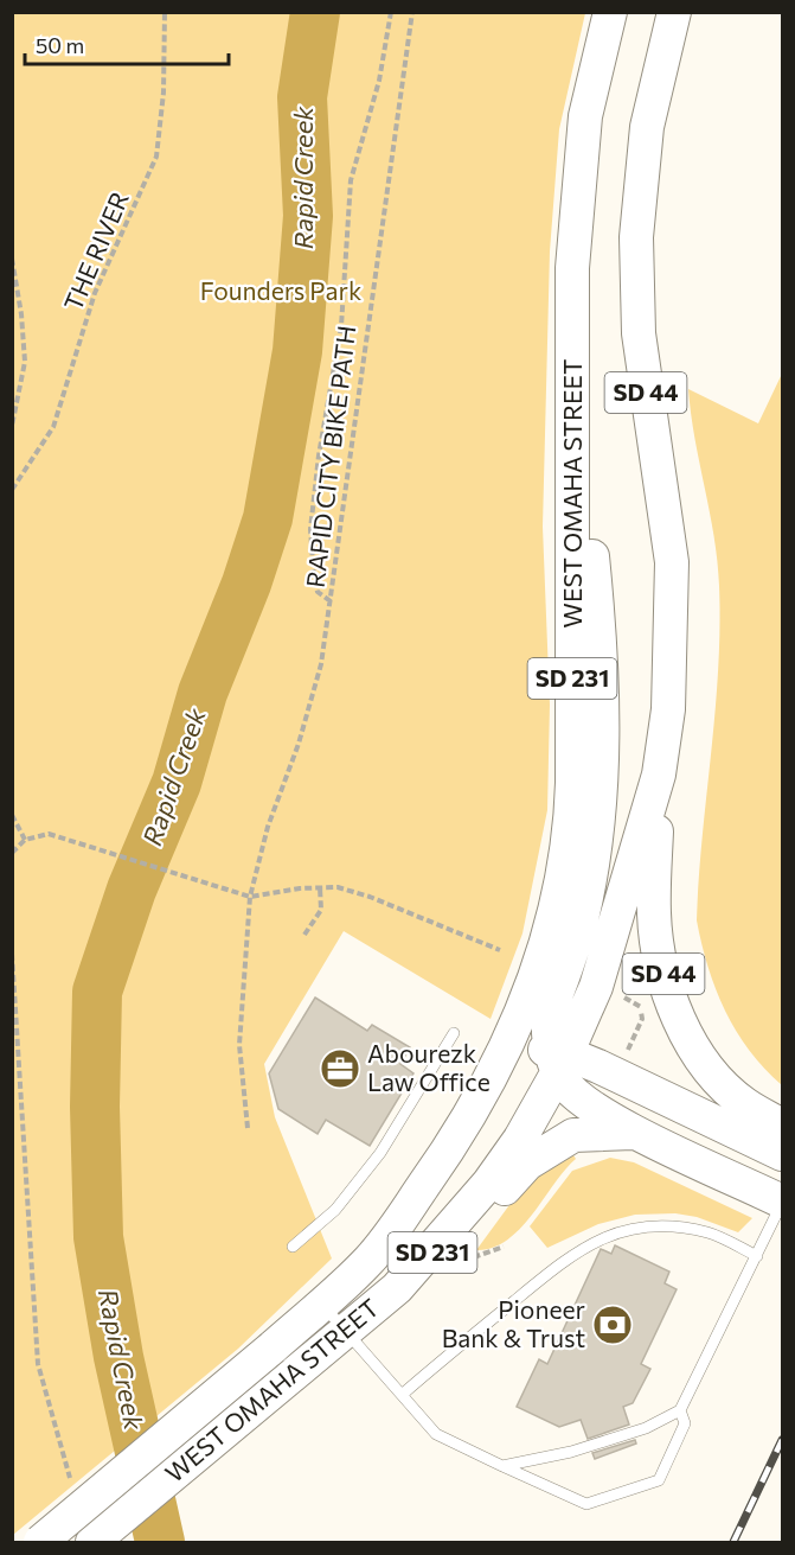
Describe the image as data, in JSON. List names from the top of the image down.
{
  "streets": {
    "main road": ["SD 44", "WEST OMAHA STREET", "SD 231"],
    "path": ["THE RIVER", "RAPID CITY BIKE PATH"]
  },
  "crossings": [
    ["SD 44", "WEST OMAHA STREET"]
  ],
  "water": ["Rapid Creek"],
  "parks": ["Founders Park"],
  "places": {
    "office": ["Abourezk Law Office"],
    "bank": ["Pioneer Bank & Trust"]
  },
  "scale_bar": "50 m"
}
